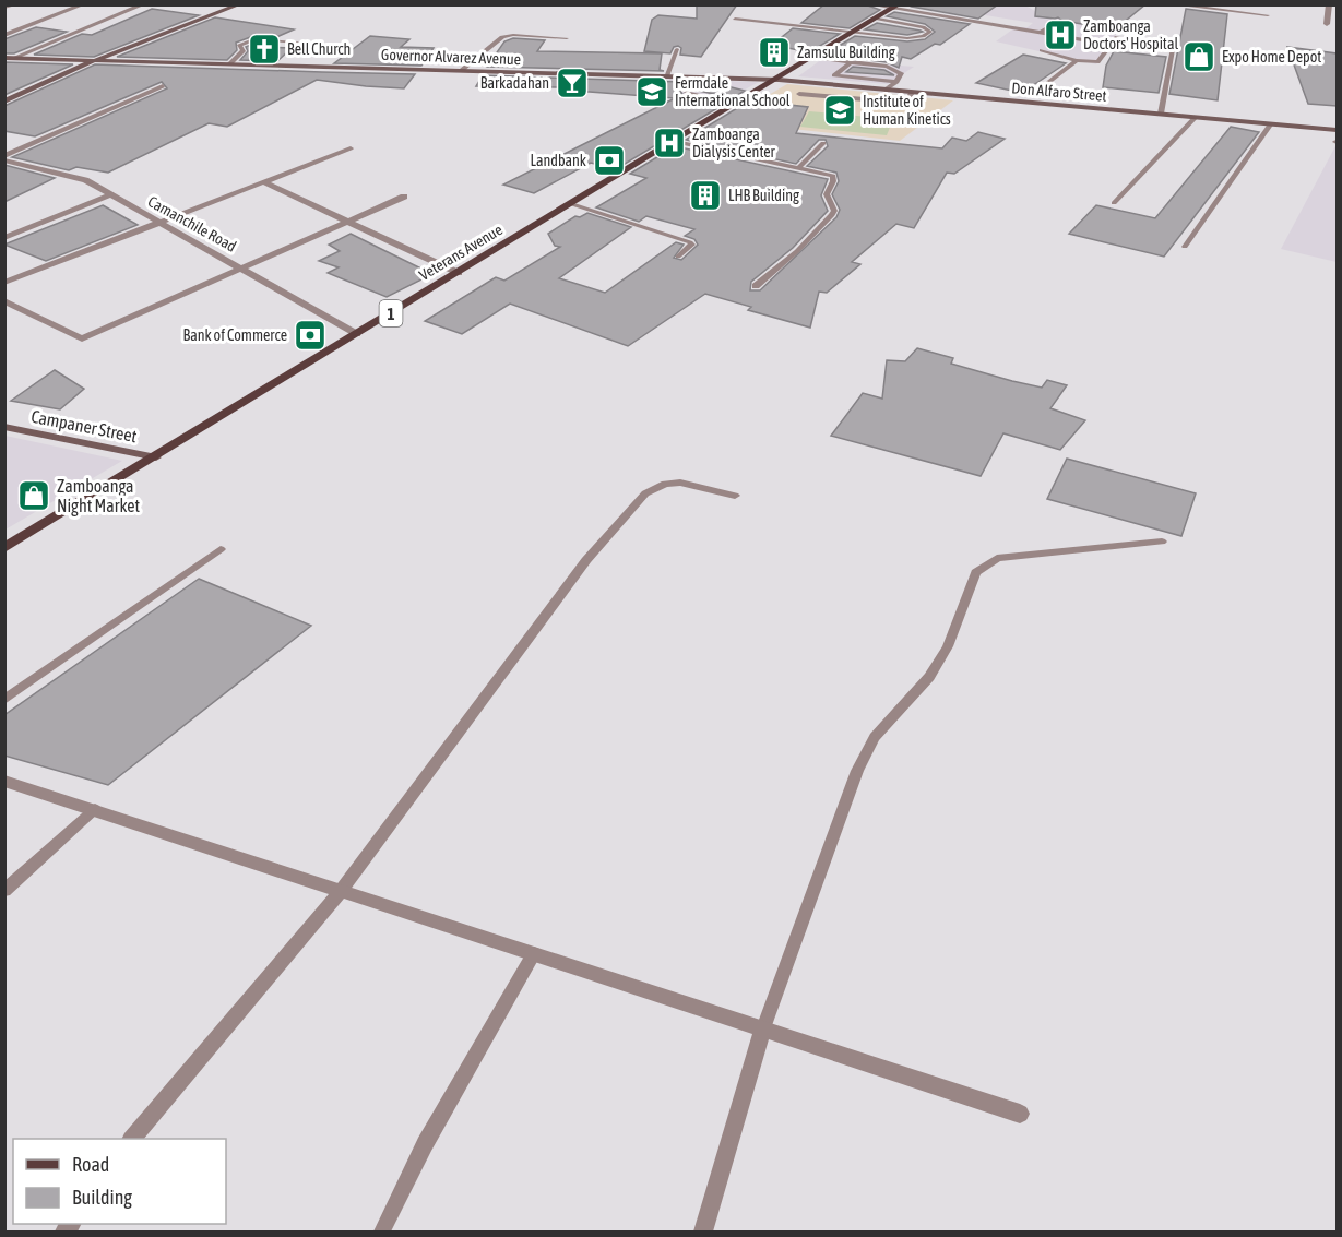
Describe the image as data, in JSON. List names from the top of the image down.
{
  "streets": {
    "main road": [
      "Governor Alvarez Avenue",
      "Don Alfaro Street",
      "Veterans Avenue",
      "1",
      "Campaner Street"
    ],
    "street": ["Camanchile Road"]
  },
  "crossings": [
    ["Governor Alvarez Avenue", "Don Alfaro Street"],
    ["Governor Alvarez Avenue", "Veterans Avenue"],
    ["Don Alfaro Street", "Veterans Avenue"],
    ["Camanchile Road", "Veterans Avenue"],
    ["Veterans Avenue", "Campaner Street"]
  ],
  "places": {
    "hospital": ["Zamboanga Doctors' Hospital", "Zamboanga Dialysis Center"],
    "church": ["Bell Church"],
    "building": ["Zamsulu Building", "LHB Building"],
    "shop": ["Expo Home Depot", "Zamboanga Night Market"],
    "bar": ["Barkadahan"],
    "school or university": ["Fermdale International School", "Institute of Human Kinetics"],
    "bank": ["Landbank", "Bank of Commerce"]
  },
  "legend": ["Road", "Building"]
}
